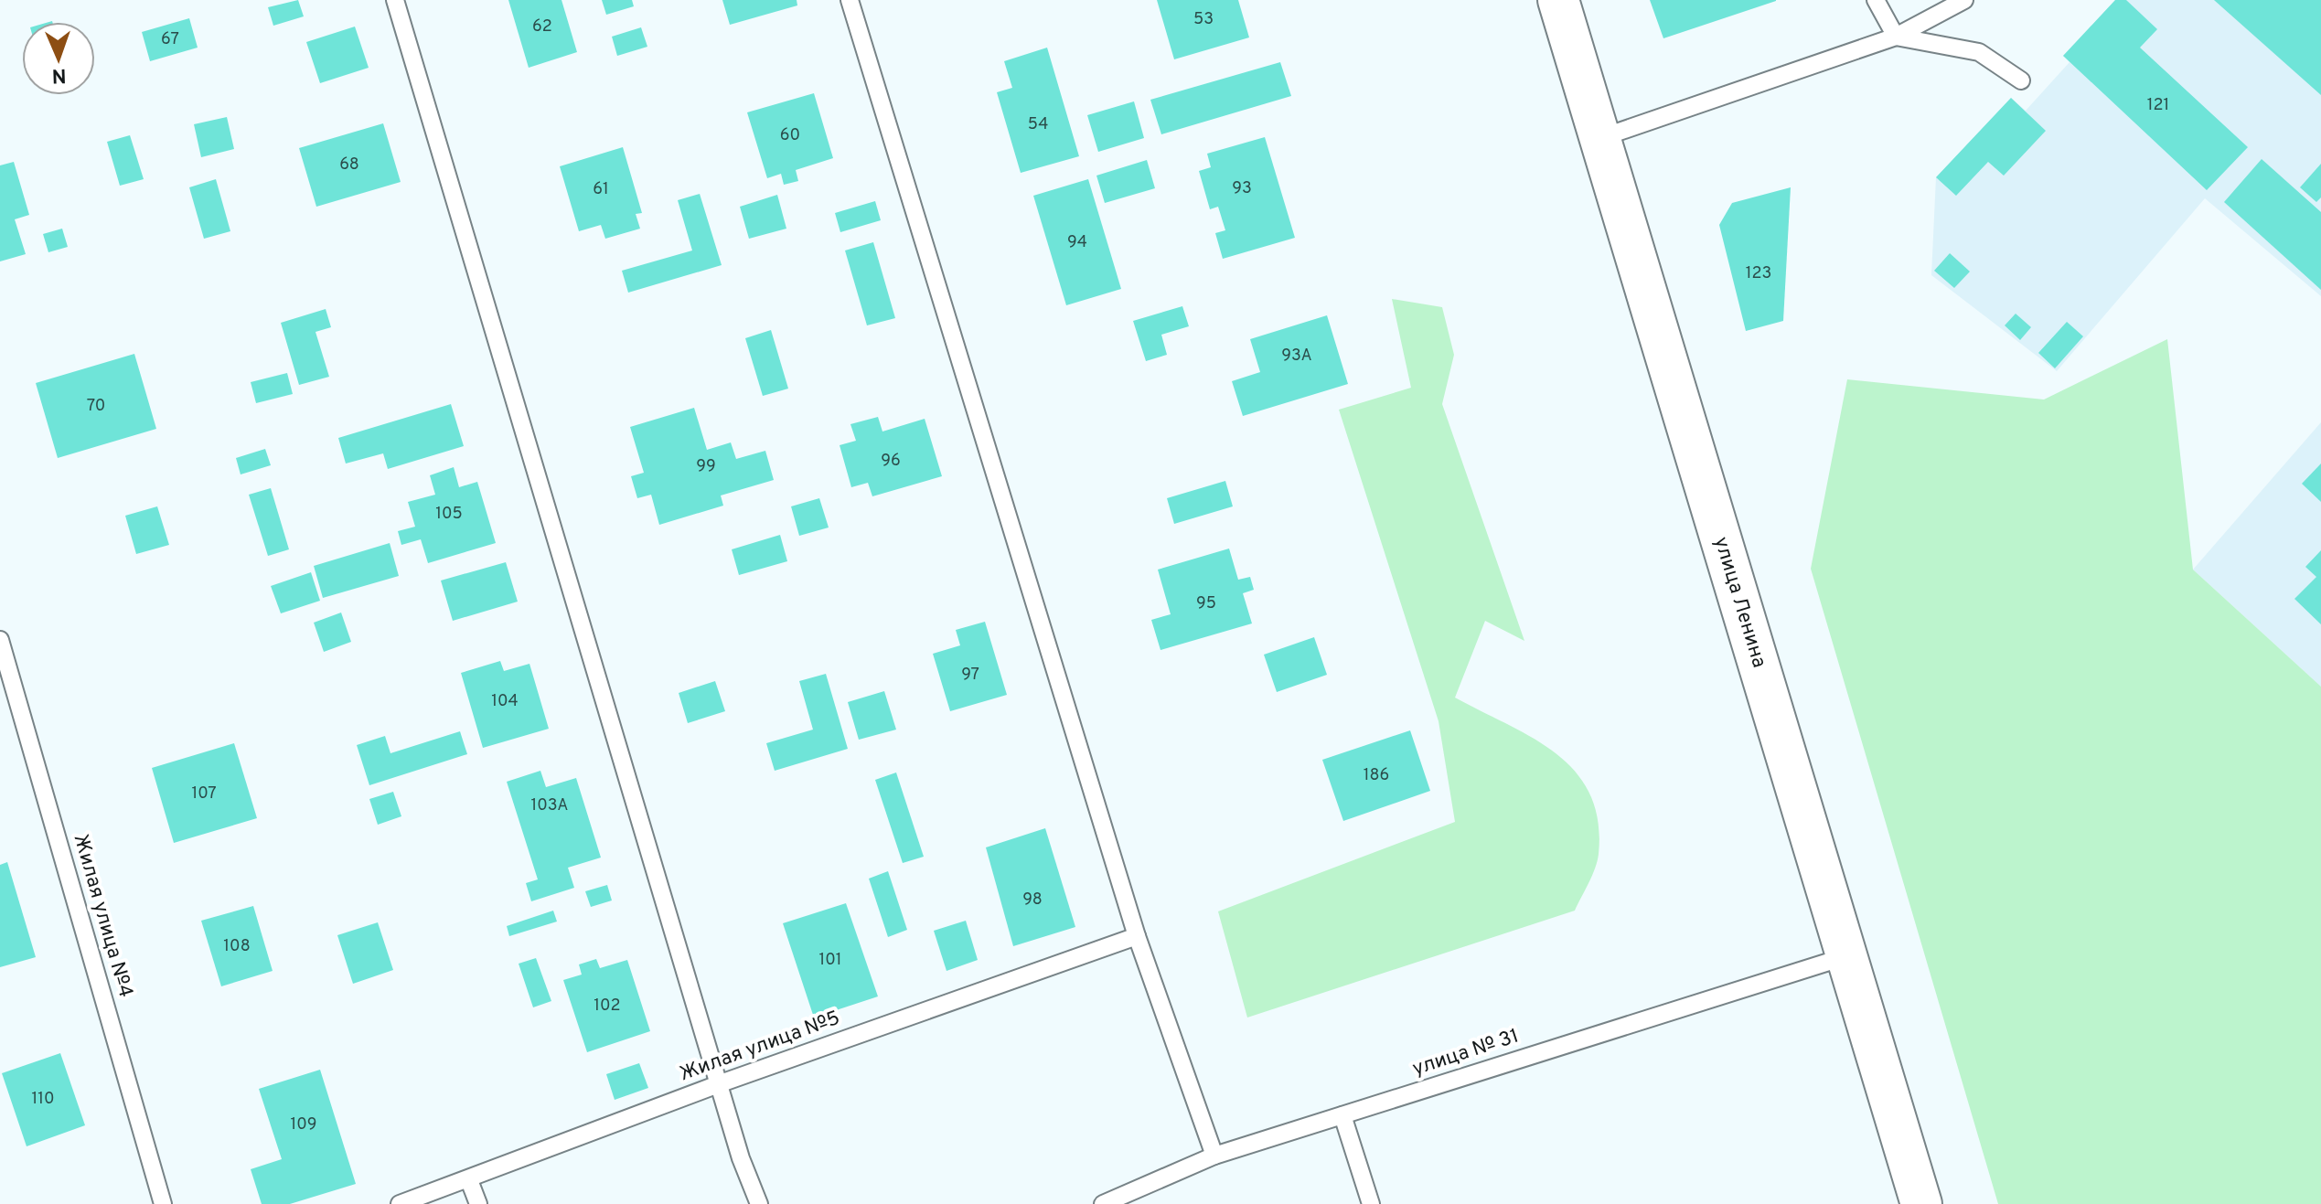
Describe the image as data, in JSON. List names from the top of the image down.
{
  "streets": {
    "street": ["улица Ленина"],
    "lane": ["Жилая улица №4", "Жилая улица №5", "улица № 31"]
  },
  "crossings": [
    ["улица Ленина", "улица № 31"]
  ],
  "house_numbers": [
    "53",
    "62",
    "67",
    "121",
    "54",
    "60",
    "68",
    "93",
    "61",
    "94",
    "123",
    "93А",
    "70",
    "96",
    "99",
    "105",
    "95",
    "97",
    "104",
    "186",
    "107",
    "103А",
    "98",
    "108",
    "101",
    "102",
    "110",
    "109"
  ],
  "north": "bottom"
}
